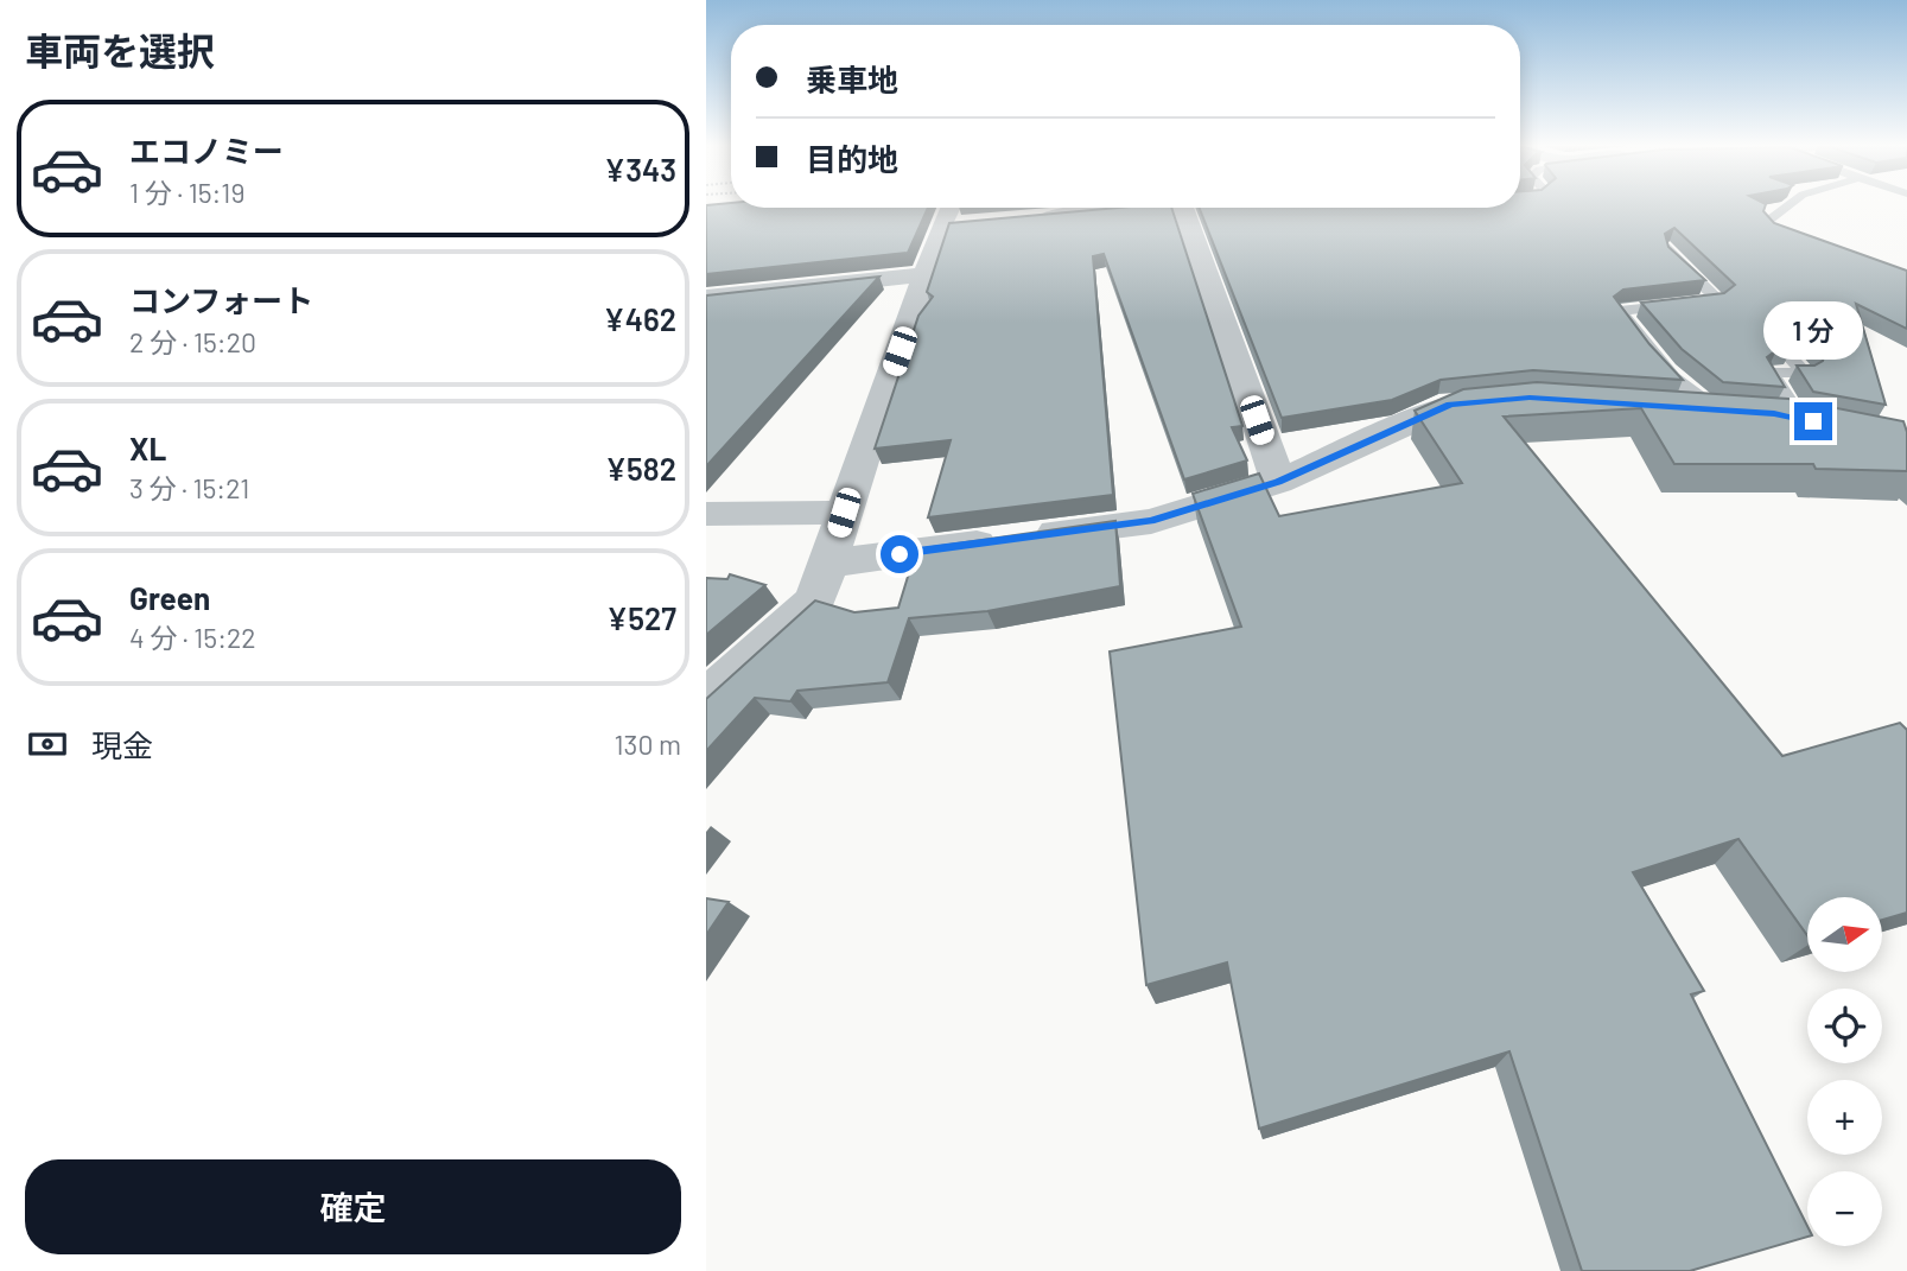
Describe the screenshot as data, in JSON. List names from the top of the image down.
{
  "north": "right",
  "page": {
    "heading": "車両を選択",
    "banner": ["乗車地", "目的地"],
    "list": [
      {
        "name": "エコノミー",
        "note": "1 分 · 15:19",
        "value": "¥343"
      },
      {
        "name": "コンフォート",
        "note": "2 分 · 15:20",
        "value": "¥462"
      },
      {
        "name": "XL",
        "note": "3 分 · 15:21",
        "value": "¥582"
      },
      {
        "name": "Green",
        "note": "4 分 · 15:22",
        "value": "¥527"
      }
    ],
    "bubble": "1 分",
    "pay": ["現金", "130 m"],
    "map_buttons": ["+", "−"],
    "buttons": "確定"
  }
}
